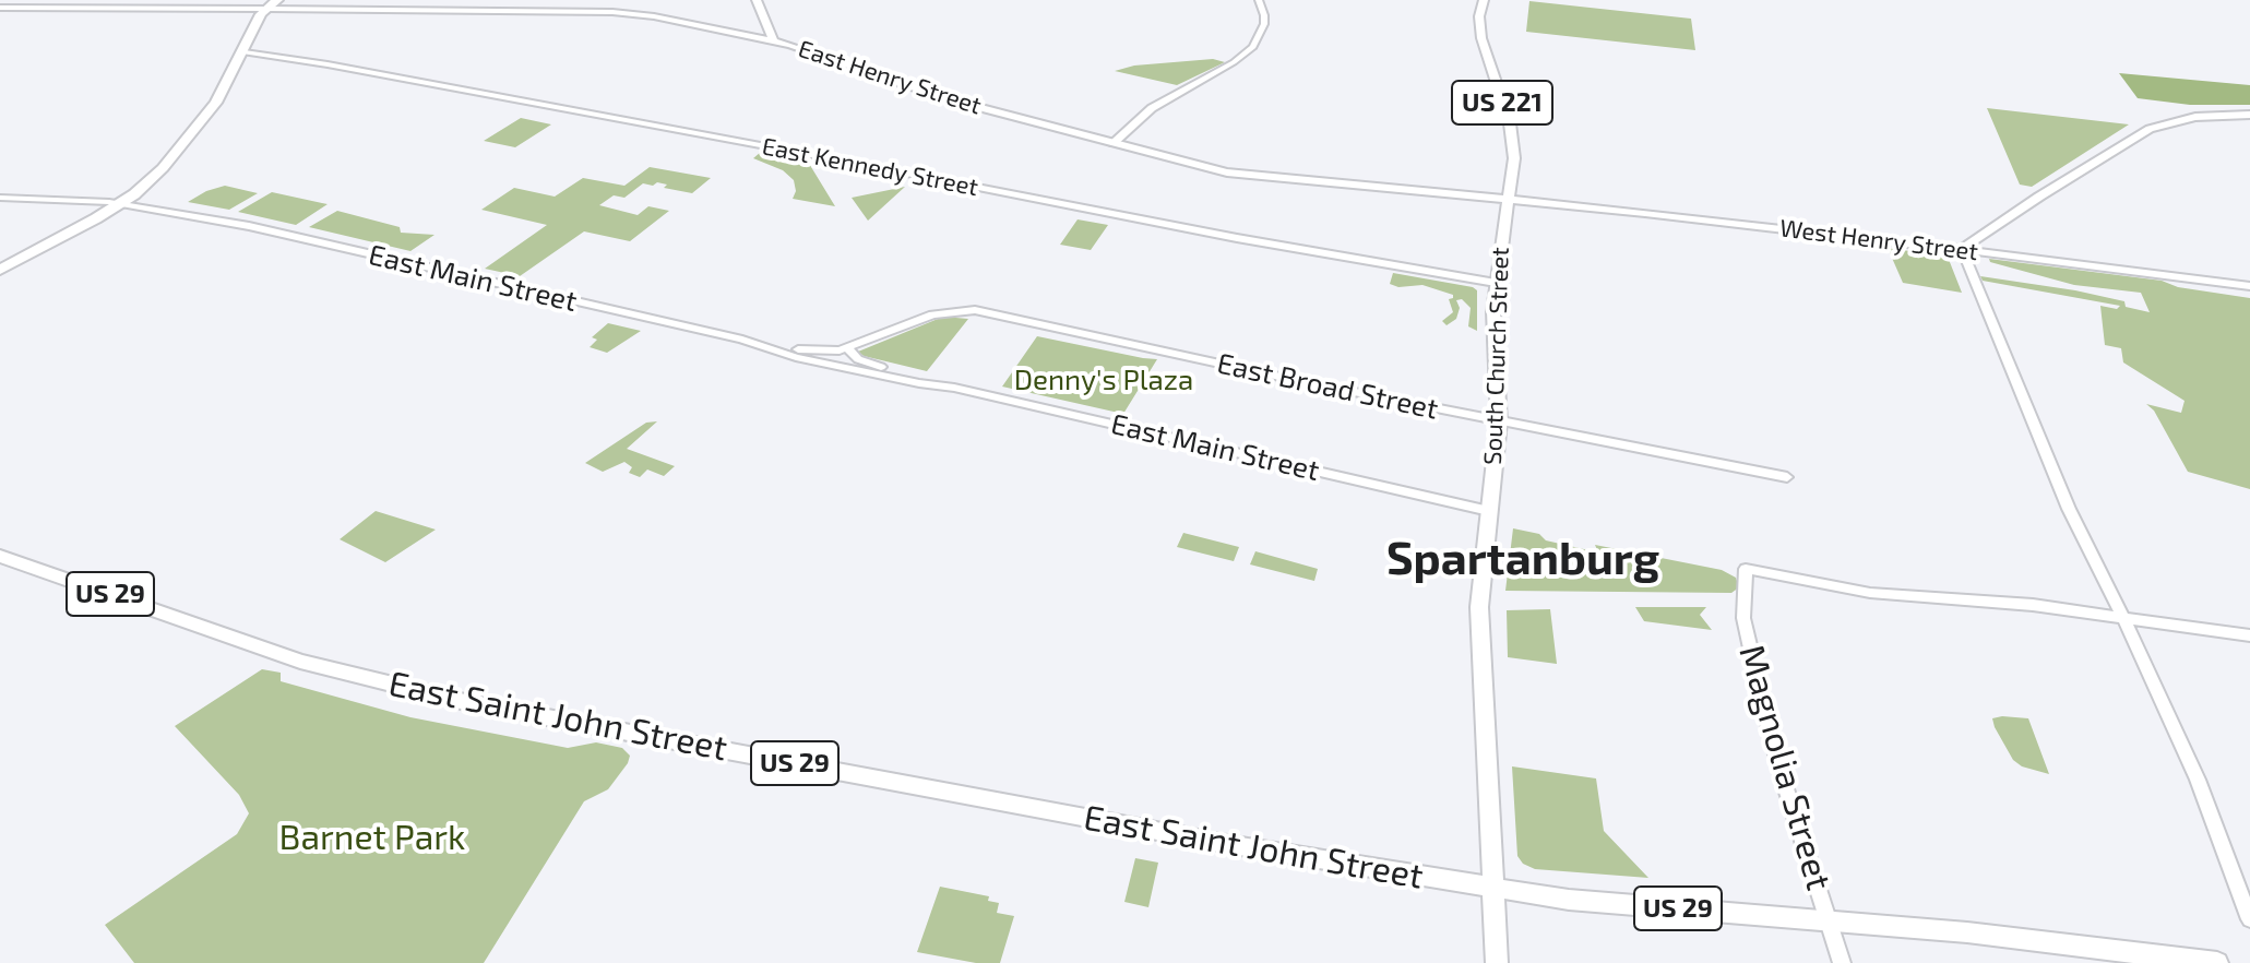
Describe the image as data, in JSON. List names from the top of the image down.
{
  "streets": {
    "main road": [
      "East Henry Street",
      "US 221",
      "West Henry Street",
      "South Church Street",
      "US 29",
      "East Saint John Street"
    ],
    "street": [
      "East Kennedy Street",
      "East Main Street",
      "East Broad Street",
      "Magnolia Street"
    ]
  },
  "crossings": [
    ["East Henry Street", "West Henry Street"],
    ["East Henry Street", "South Church Street"],
    ["US 221", "East Main Street"],
    ["US 221", "South Church Street"],
    ["US 221", "US 29"],
    ["US 221", "East Saint John Street"],
    ["East Kennedy Street", "South Church Street"],
    ["West Henry Street", "South Church Street"],
    ["East Main Street", "South Church Street"],
    ["East Main Street", "East Broad Street"],
    ["South Church Street", "East Broad Street"],
    ["US 29", "East Saint John Street"],
    ["US 29", "Magnolia Street"]
  ],
  "districts": ["Spartanburg"],
  "parks": ["Denny's Plaza", "Barnet Park"]
}
